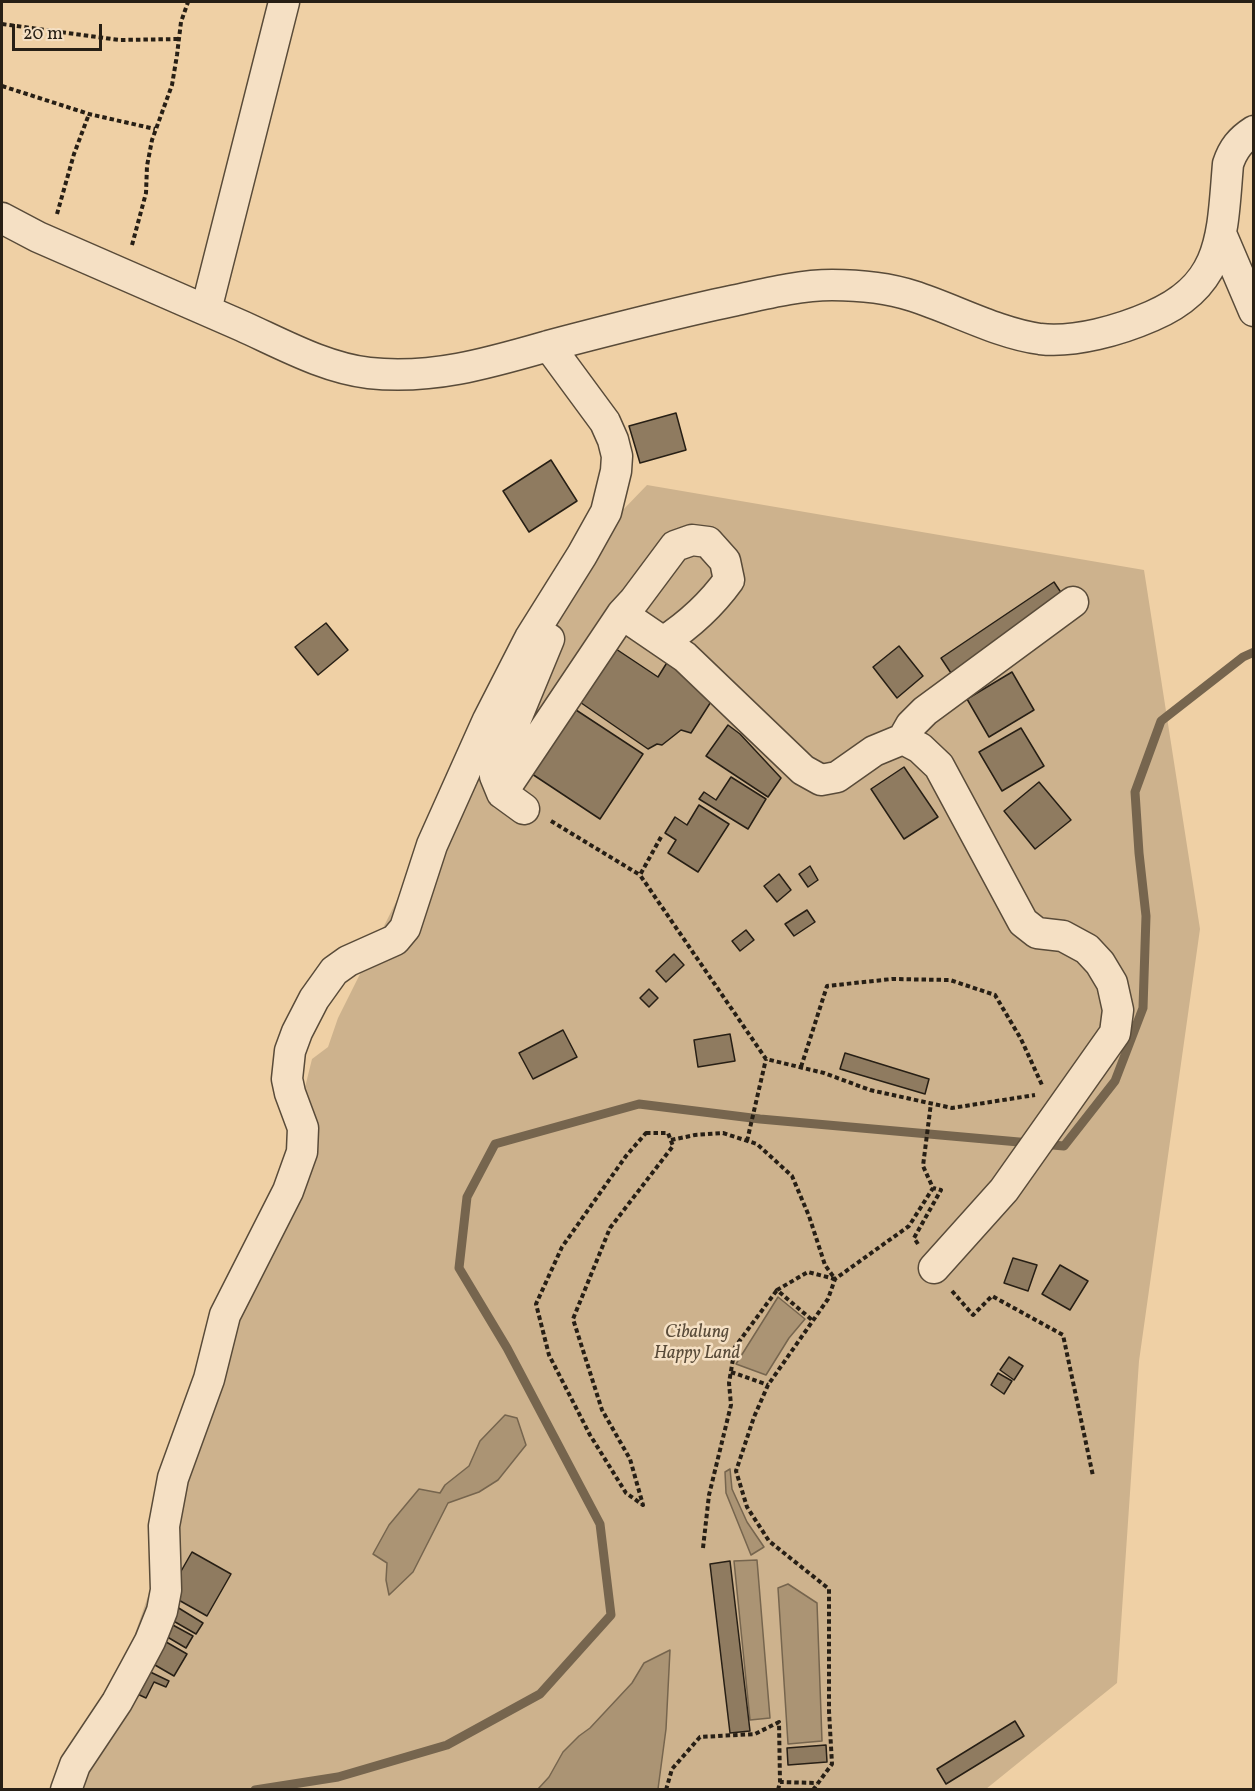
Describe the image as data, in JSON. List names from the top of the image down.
{
  "parks": ["Cibalung Happy Land"],
  "scale_bar": "20 m"
}
